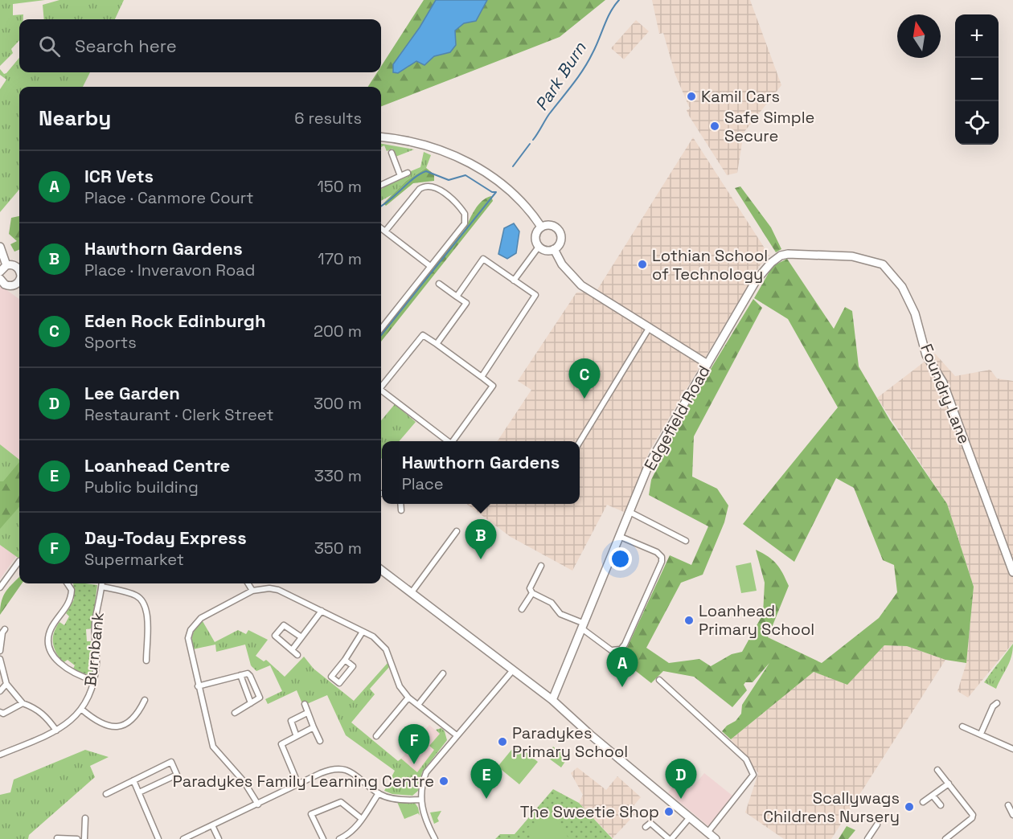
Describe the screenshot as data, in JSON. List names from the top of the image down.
{
  "streets": {
    "street": ["Foundry Lane", "Edgefield Road", "Burnbank"]
  },
  "crossings": [
    ["Foundry Lane", "Edgefield Road"]
  ],
  "water": ["Park Burn"],
  "places": [
    "Kamil Cars",
    "Safe Simple Secure",
    "Lothian School of Technology",
    "Loanhead Primary School",
    "Paradykes Primary School",
    "Paradykes Family Learning Centre",
    "Scallywags Childrens Nursery",
    "The Sweetie Shop"
  ],
  "north": "top",
  "page": {
    "map_buttons": ["+", "−"],
    "search": "Search here",
    "heading": ["Nearby", "6 results"],
    "list": [
      {
        "mark": "A",
        "name": "ICR Vets",
        "note": "Place · Canmore Court",
        "value": "150 m"
      },
      {
        "mark": "B",
        "name": "Hawthorn Gardens",
        "note": "Place · Inveravon Road",
        "value": "170 m"
      },
      {
        "mark": "C",
        "name": "Eden Rock Edinburgh",
        "note": "Sports",
        "value": "200 m"
      },
      {
        "mark": "D",
        "name": "Lee Garden",
        "note": "Restaurant · Clerk Street",
        "value": "300 m"
      },
      {
        "mark": "E",
        "name": "Loanhead Centre",
        "note": "Public building",
        "value": "330 m"
      },
      {
        "mark": "F",
        "name": "Day-Today Express",
        "note": "Supermarket",
        "value": "350 m"
      }
    ],
    "pins": [
      "C",
      "B",
      "A",
      "F",
      "D",
      "E"
    ],
    "popup": ["Hawthorn Gardens", "Place"]
  }
}
